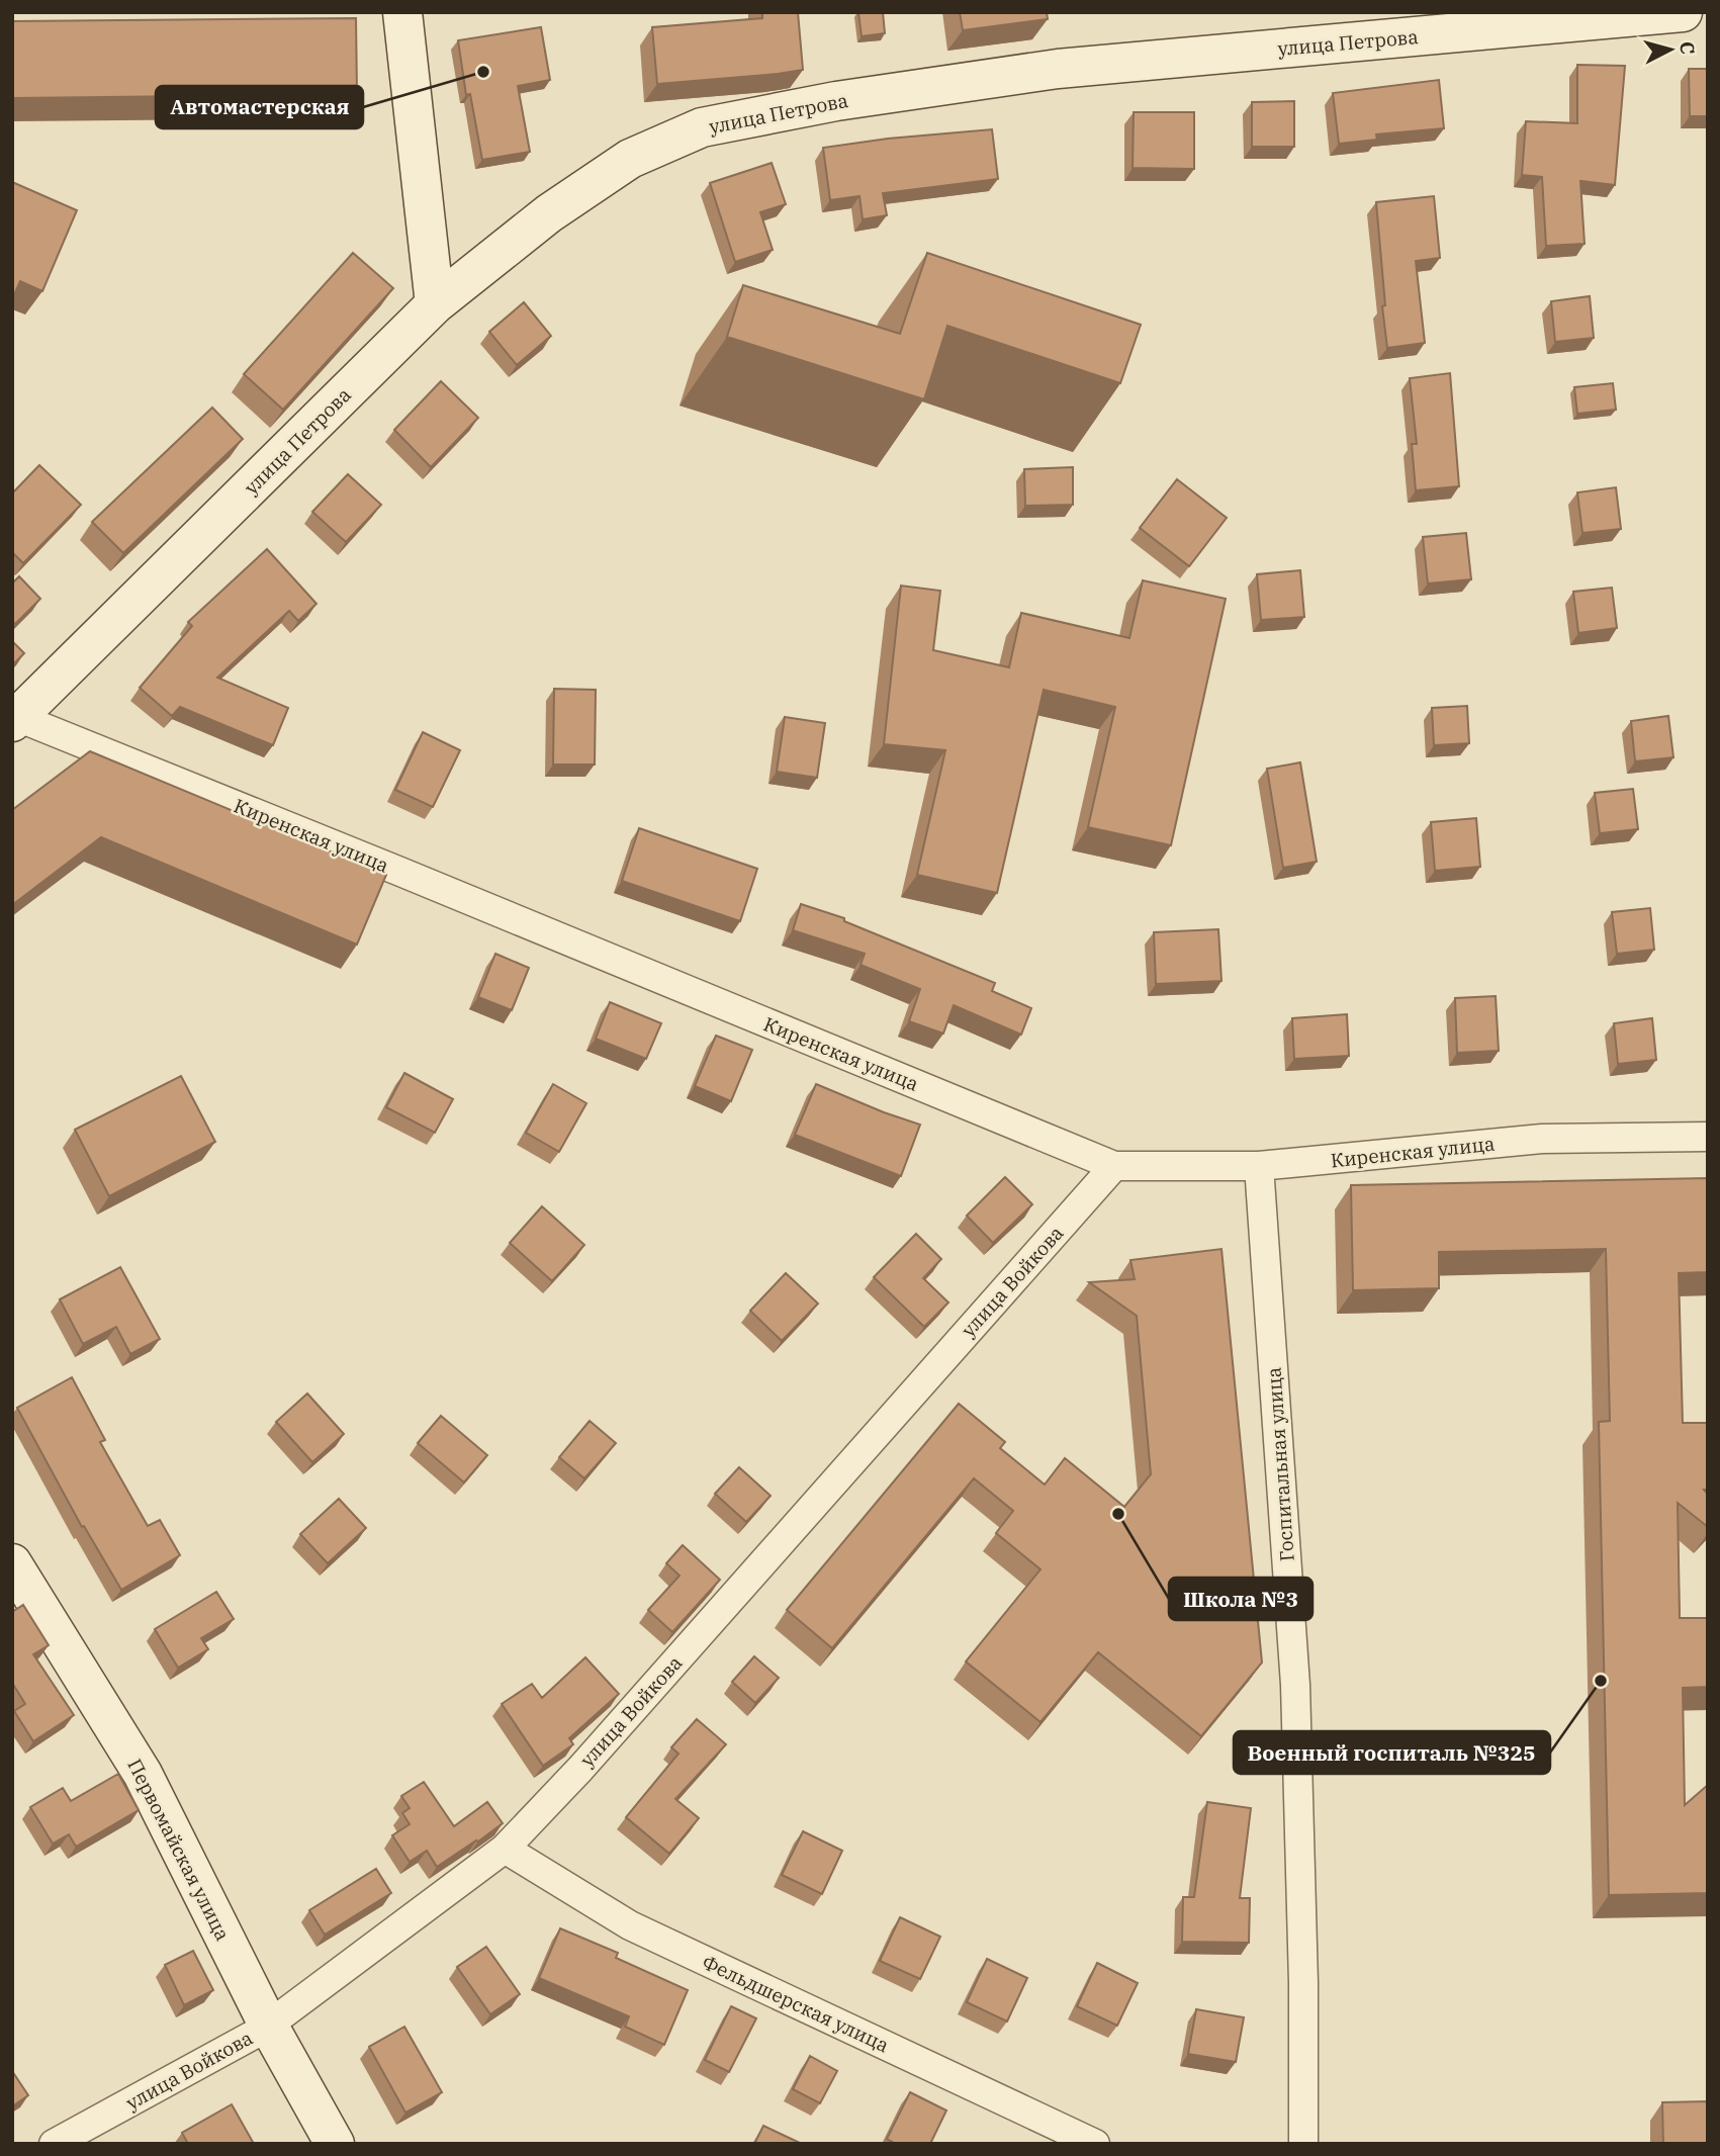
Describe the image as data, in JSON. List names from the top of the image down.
{
  "streets": {
    "street": [
      "улица Петрова",
      "Киренская улица",
      "улица Войкова",
      "Госпитальная улица",
      "Первомайская улица",
      "Фельдшерская улица"
    ]
  },
  "crossings": [
    ["улица Петрова", "Киренская улица"],
    ["Киренская улица", "улица Войкова"],
    ["Киренская улица", "Госпитальная улица"],
    ["улица Войкова", "Первомайская улица"],
    ["улица Войкова", "Фельдшерская улица"]
  ],
  "places": ["Автомастерская", "Школа №3", "Военный госпиталь №325"],
  "north": "right"
}
